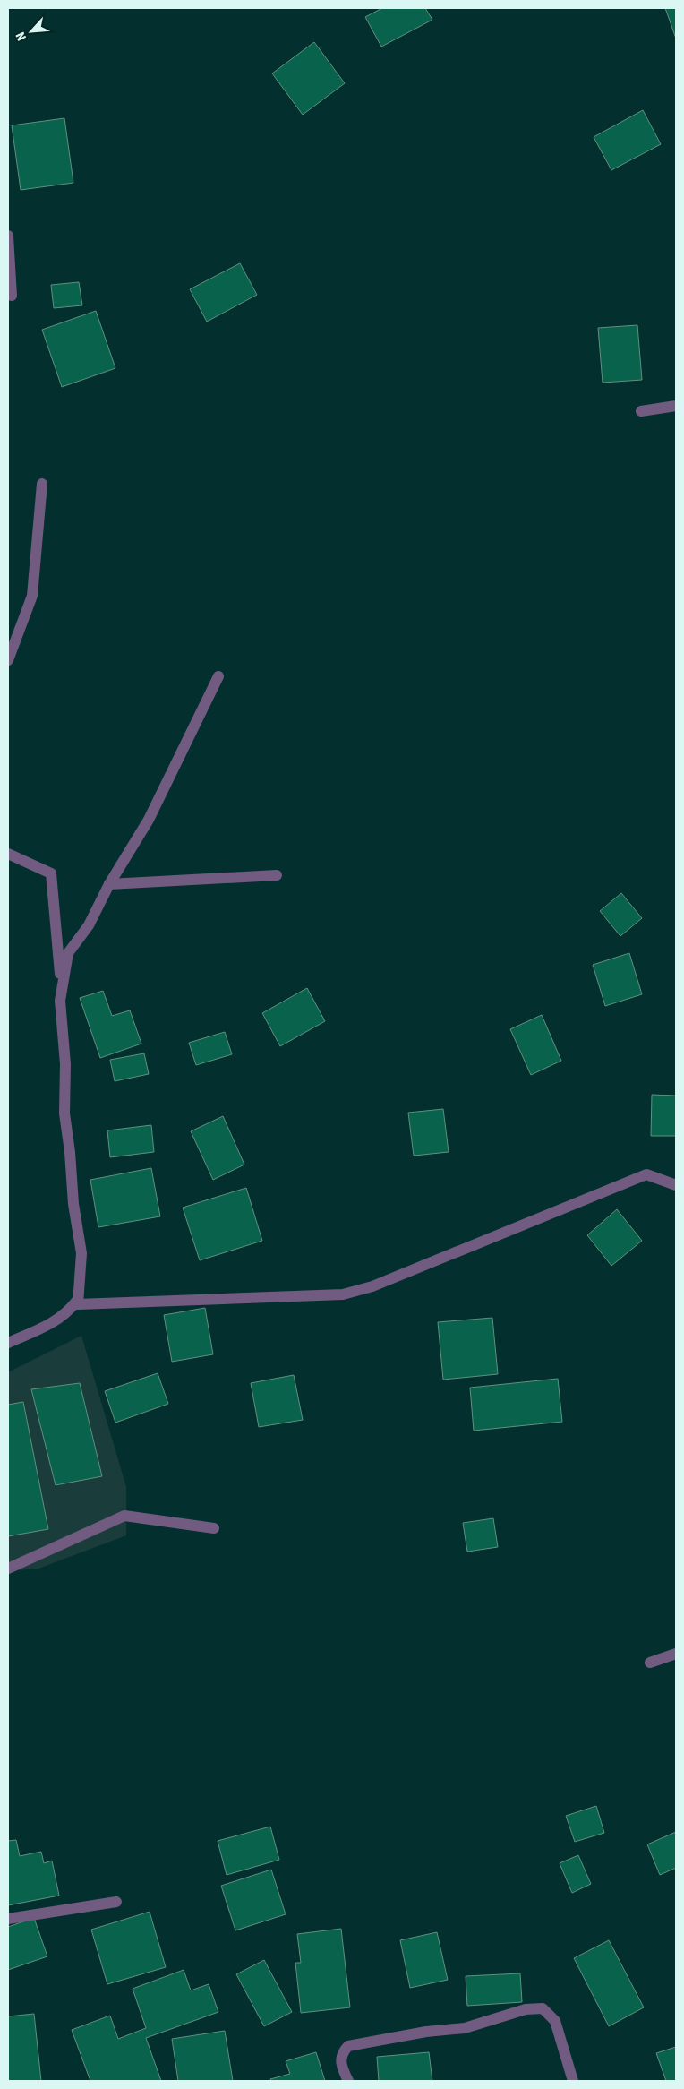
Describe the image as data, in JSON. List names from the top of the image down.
{
  "north": "bottom left"
}
